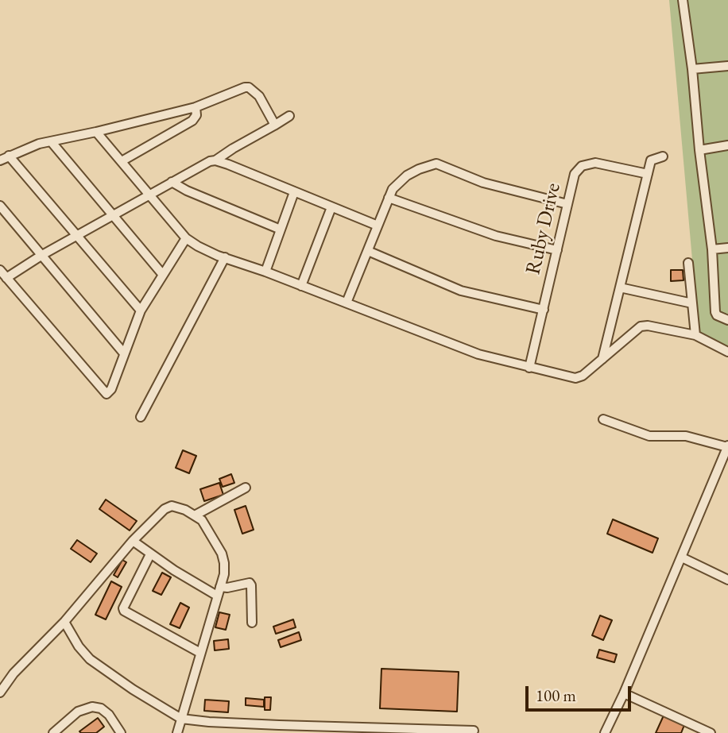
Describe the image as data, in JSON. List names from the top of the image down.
{
  "streets": {
    "street": ["Ruby Drive"]
  },
  "scale_bar": "100 m"
}
